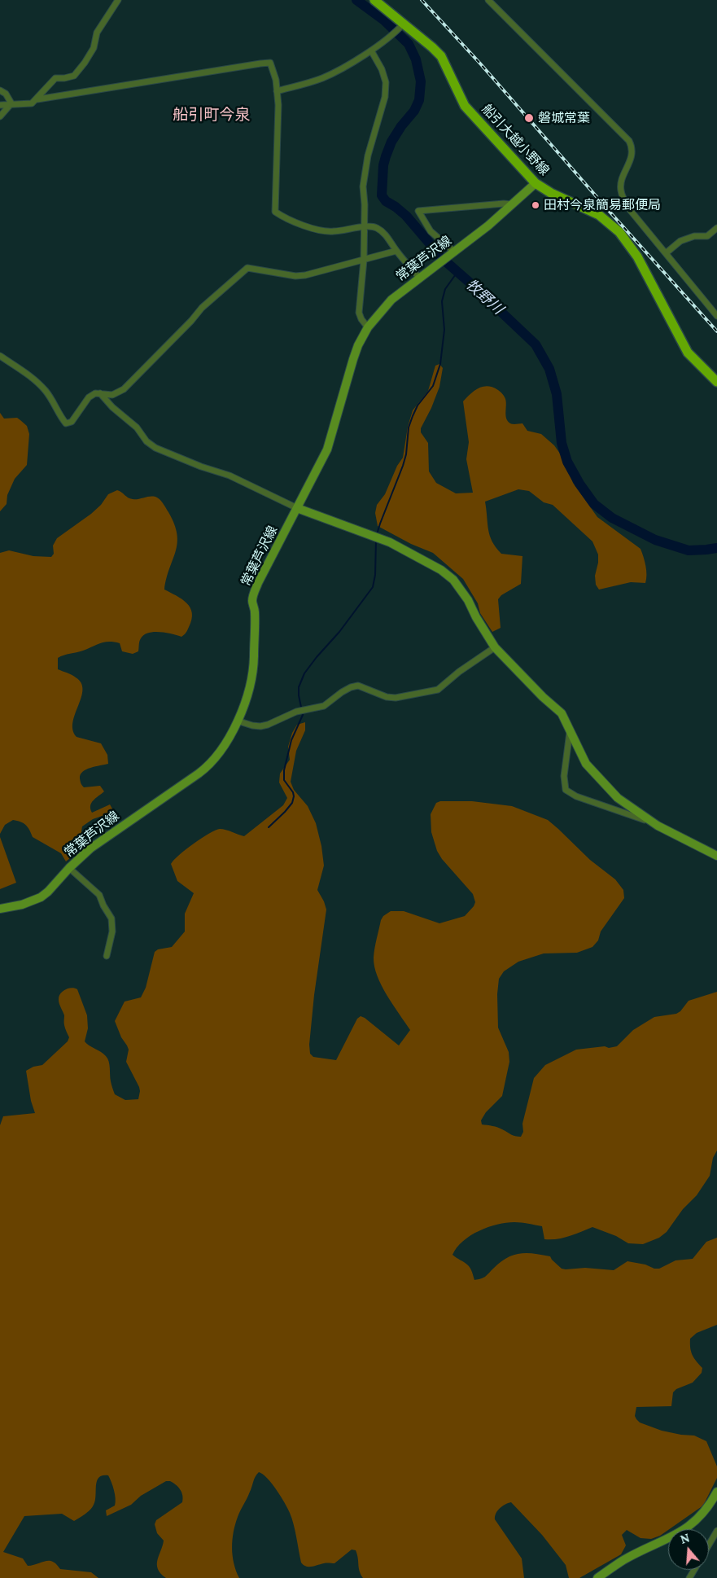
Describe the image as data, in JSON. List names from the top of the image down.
{
  "streets": {
    "main road": ["船引大越小野線", "常葉芦沢線"]
  },
  "crossings": [
    ["船引大越小野線", "常葉芦沢線"]
  ],
  "districts": ["船引町今泉"],
  "water": ["牧野川"],
  "places": ["磐城常葉", "田村今泉簡易郵便局"],
  "north": "top"
}
